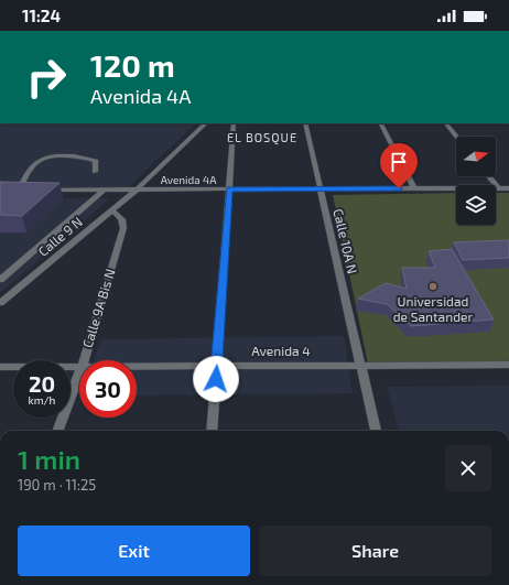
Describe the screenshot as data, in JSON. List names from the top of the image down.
{
  "streets": {
    "street": [
      "Avenida 4A",
      "Calle 9 N",
      "Calle 10A N",
      "Calle 9A Bis N",
      "Avenida 4"
    ]
  },
  "crossings": [
    ["Avenida 4A", "Calle 9 N"],
    ["Avenida 4A", "Calle 10A N"],
    ["Calle 9 N", "Calle 9A Bis N"],
    ["Calle 10A N", "Avenida 4"]
  ],
  "districts": ["EL BOSQUE"],
  "places": ["Universidad de Santander"],
  "north": "right",
  "page": {
    "status": "11:24",
    "turn": ["120 m", "Avenida 4A"],
    "speed": "20 km/h",
    "limit": "30",
    "heading": ["1 min", "190 m · 11:25"],
    "buttons": ["Exit", "Share"]
  }
}
